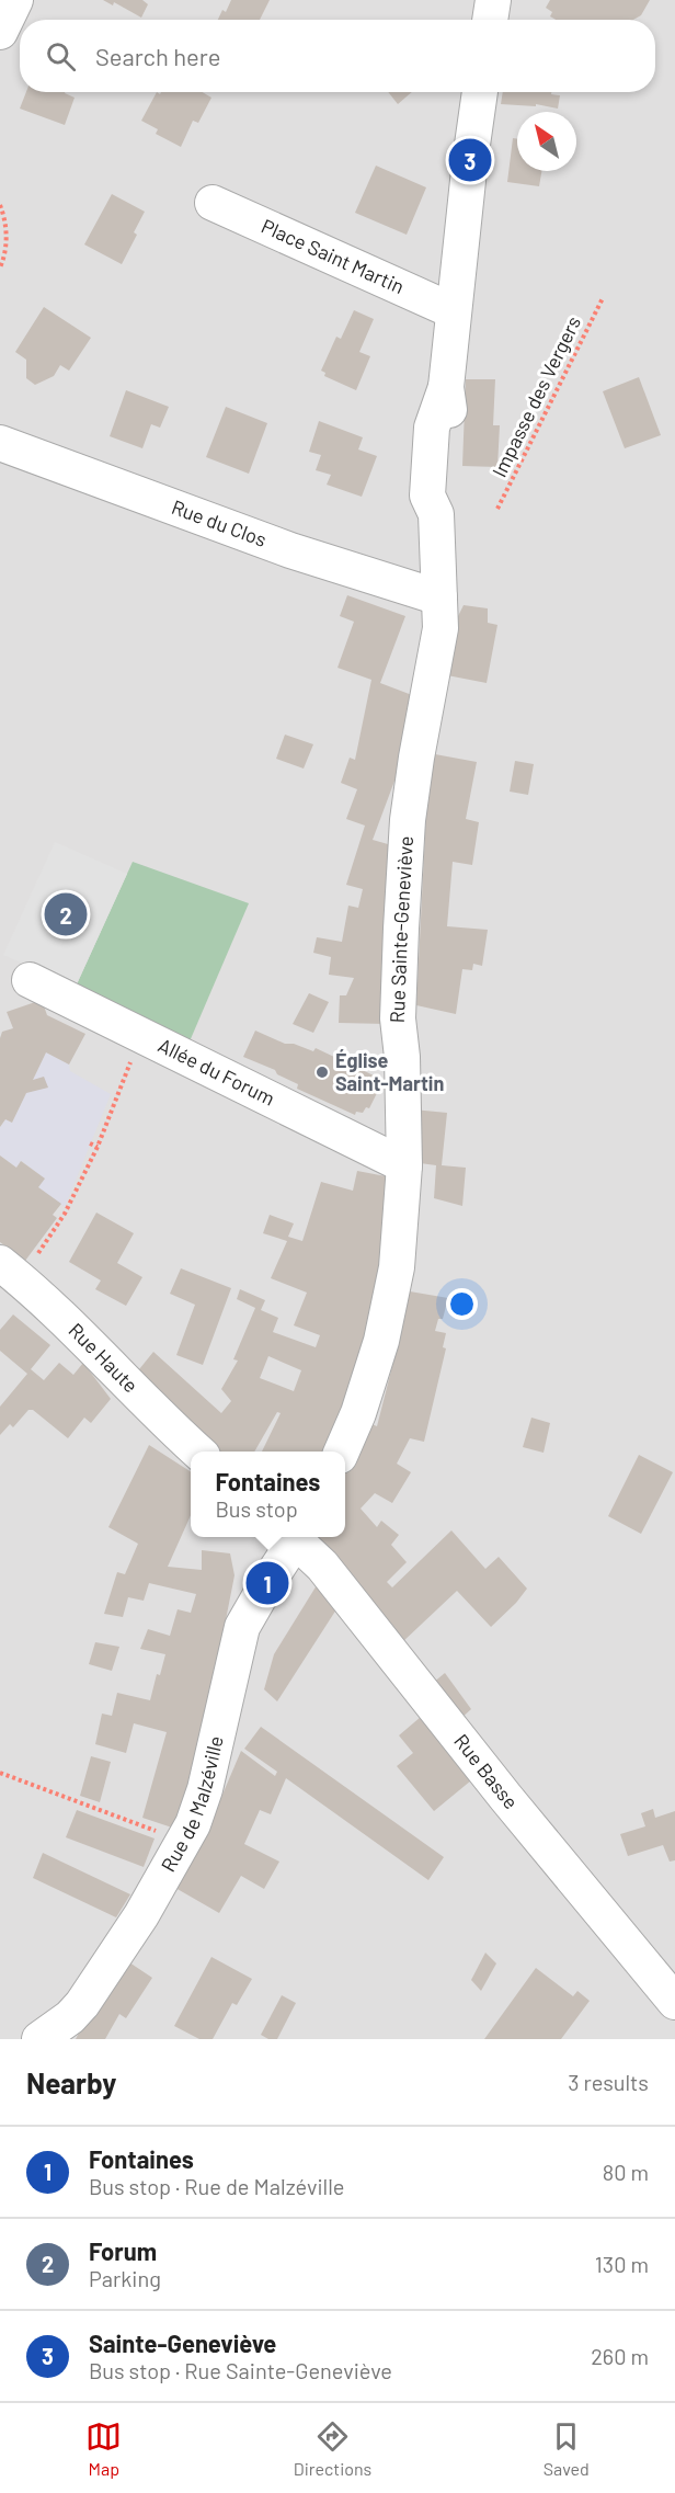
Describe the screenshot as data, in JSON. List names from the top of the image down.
{
  "streets": {
    "street": [
      "Place Saint Martin",
      "Rue du Clos",
      "Rue Sainte-Geneviève",
      "Allée du Forum",
      "Rue Haute",
      "Rue Basse",
      "Rue de Malzéville"
    ],
    "path": ["Impasse des Vergers"]
  },
  "crossings": [
    ["Place Saint Martin", "Rue Sainte-Geneviève"],
    ["Rue du Clos", "Rue Sainte-Geneviève"],
    ["Rue Sainte-Geneviève", "Allée du Forum"]
  ],
  "places": ["Église Saint-Martin"],
  "north": "top left",
  "page": {
    "search": "Search here",
    "pins": ["3", "2", "1"],
    "popup": ["Fontaines", "Bus stop"],
    "heading": ["Nearby", "3 results"],
    "list": [
      {
        "mark": "1",
        "name": "Fontaines",
        "note": "Bus stop · Rue de Malzéville",
        "value": "80 m"
      },
      {
        "mark": "2",
        "name": "Forum",
        "note": "Parking",
        "value": "130 m"
      },
      {
        "mark": "3",
        "name": "Sainte-Geneviève",
        "note": "Bus stop · Rue Sainte-Geneviève",
        "value": "260 m"
      }
    ],
    "nav": ["Map", "Directions", "Saved"]
  }
}
